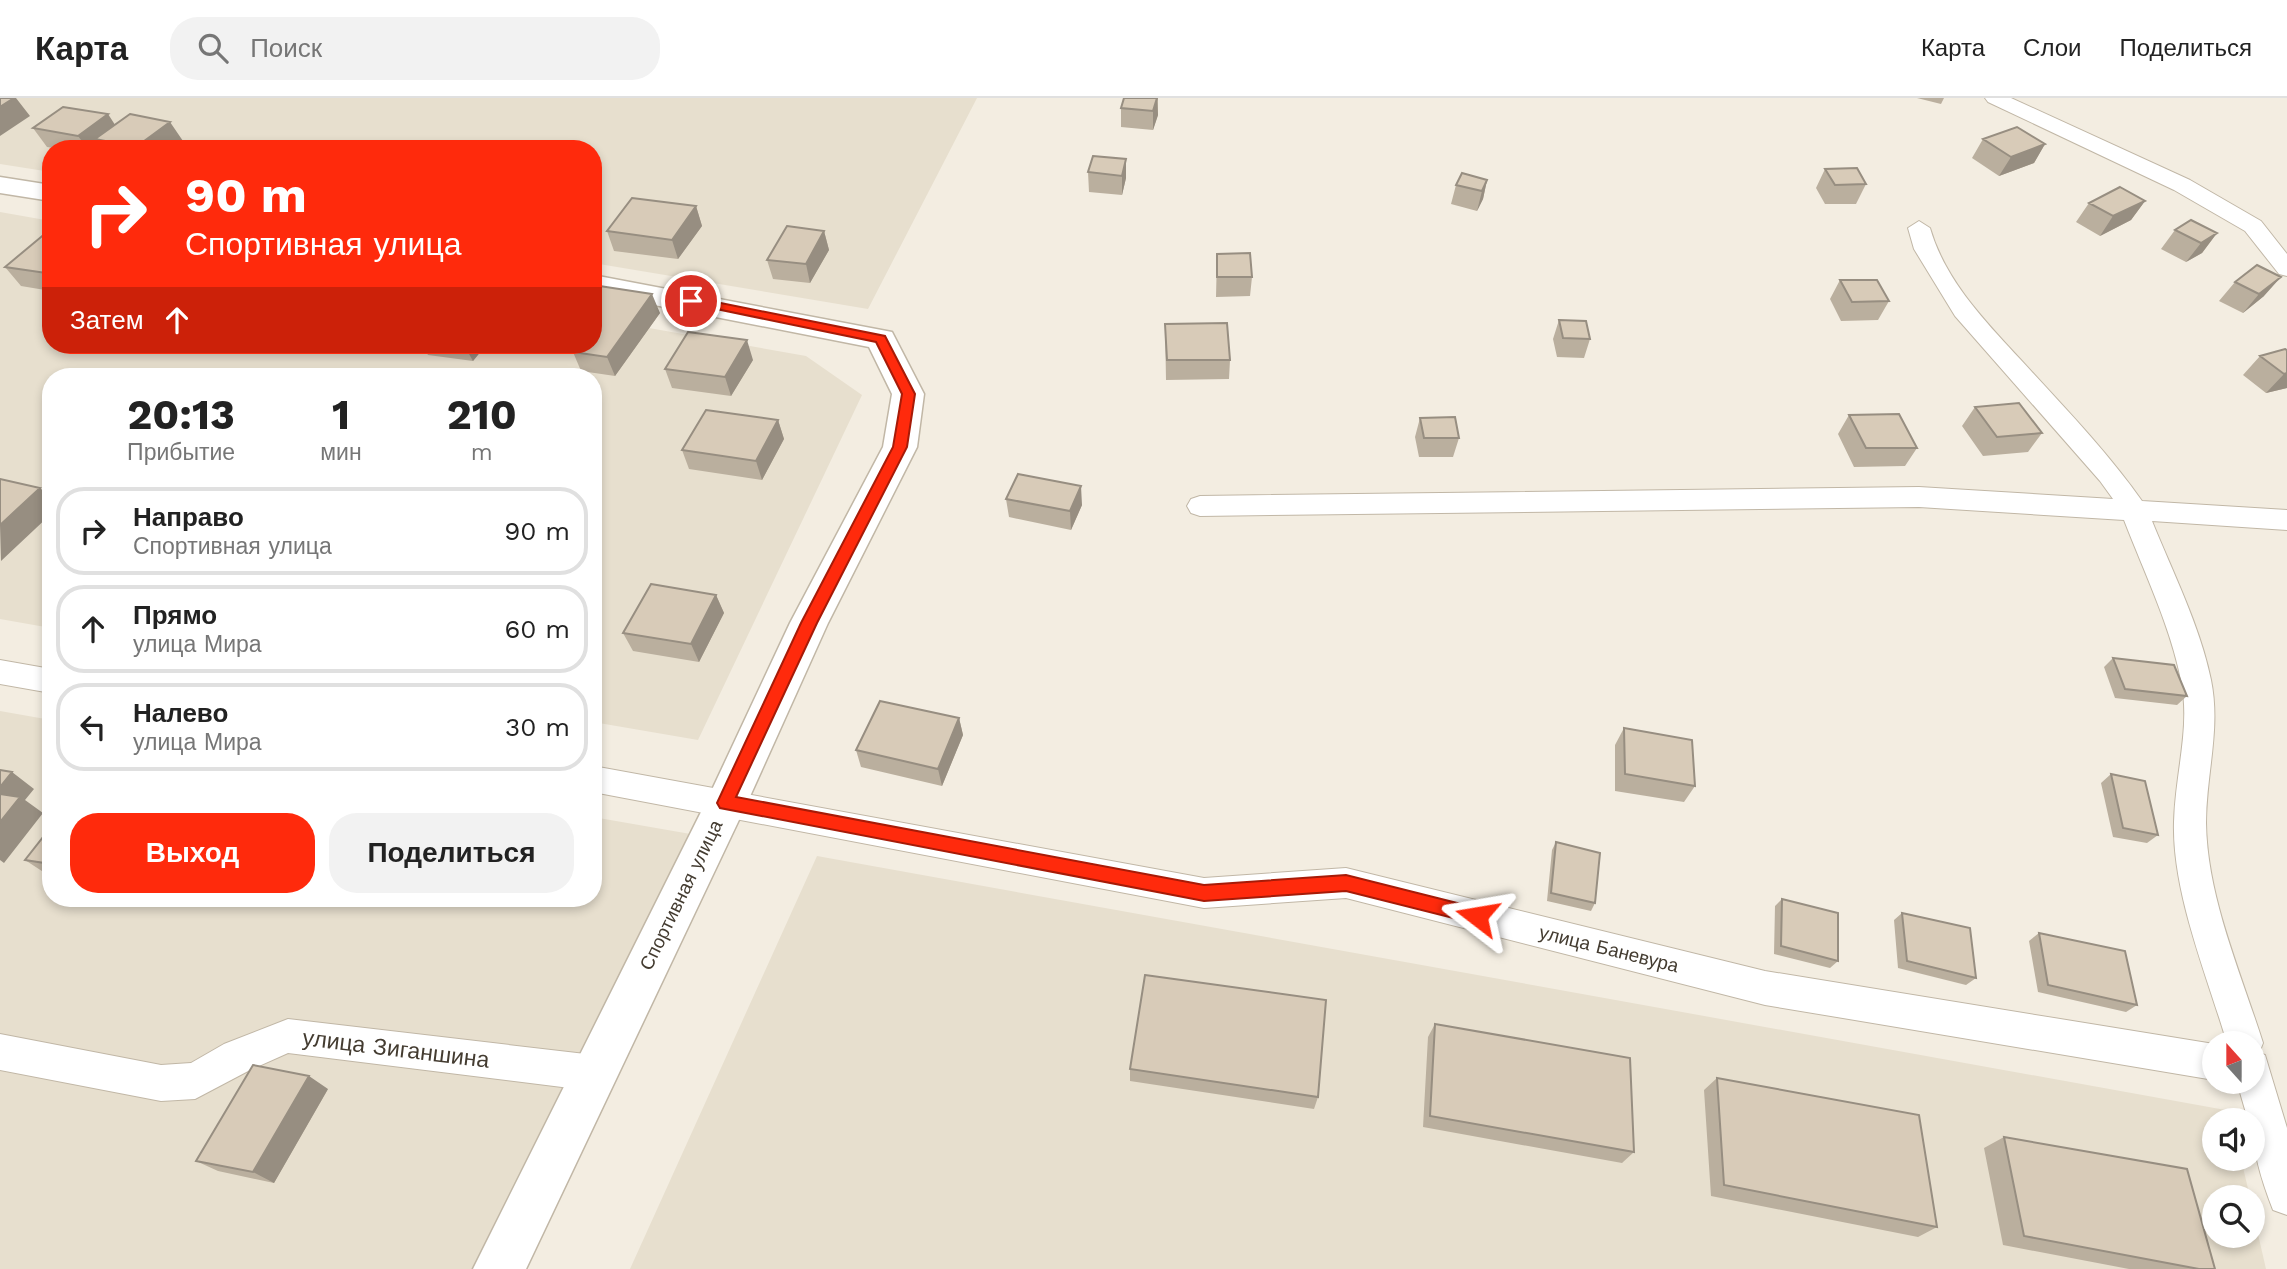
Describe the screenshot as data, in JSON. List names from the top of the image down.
{
  "streets": {
    "street": ["Спортивная улица"],
    "lane": ["улица Баневура", "улица Зиганшина"]
  },
  "crossings": [
    ["Спортивная улица", "улица Баневура"],
    ["Спортивная улица", "улица Зиганшина"]
  ],
  "north": "top",
  "page": {
    "header": "Карта",
    "search": "Поиск",
    "nav": ["Карта", "Слои", "Поделиться"],
    "turn": ["90 m", "Спортивная улица"],
    "then": "Затем",
    "eta": [
      "20:13",
      "Прибытие",
      "1",
      "мин",
      "210",
      "m"
    ],
    "list": [
      {
        "name": "Направо",
        "note": "Спортивная улица",
        "value": "90 m"
      },
      {
        "name": "Прямо",
        "note": "улица Мира",
        "value": "60 m"
      },
      {
        "name": "Налево",
        "note": "улица Мира",
        "value": "30 m"
      }
    ],
    "buttons": ["Выход", "Поделиться"]
  }
}
